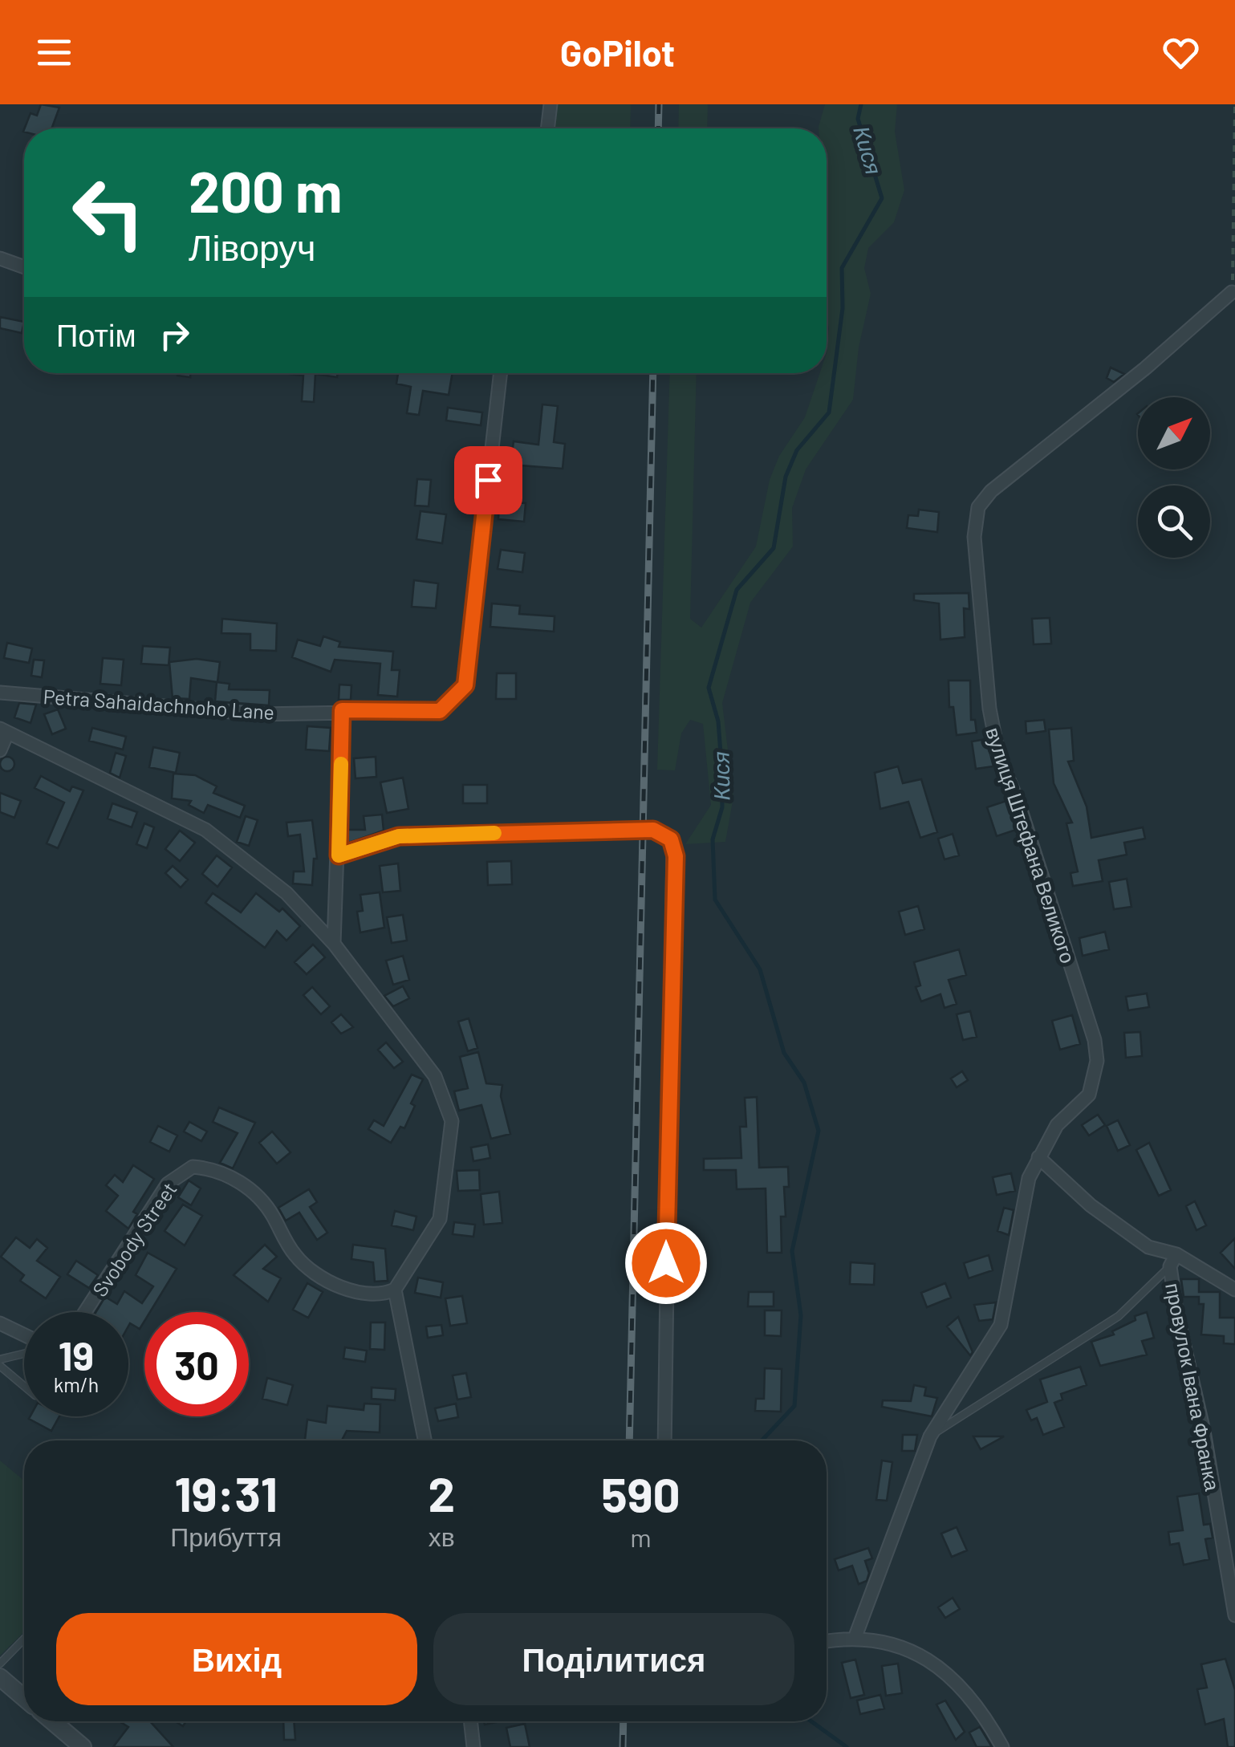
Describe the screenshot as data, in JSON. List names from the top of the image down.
{
  "streets": {
    "street": [
      "Petra Sahaidachnoho Lane",
      "вулиця Штефана Великого",
      "Svobody Street",
      "провулок Івана Франка"
    ]
  },
  "water": ["Кися"],
  "north": "top right",
  "page": {
    "header": "GoPilot",
    "turn": ["200 m", "Ліворуч"],
    "then": "Потім",
    "speed": "19 km/h",
    "limit": "30",
    "eta": [
      "19:31",
      "Прибуття",
      "2",
      "хв",
      "590",
      "m"
    ],
    "buttons": ["Вихід", "Поділитися"]
  }
}
